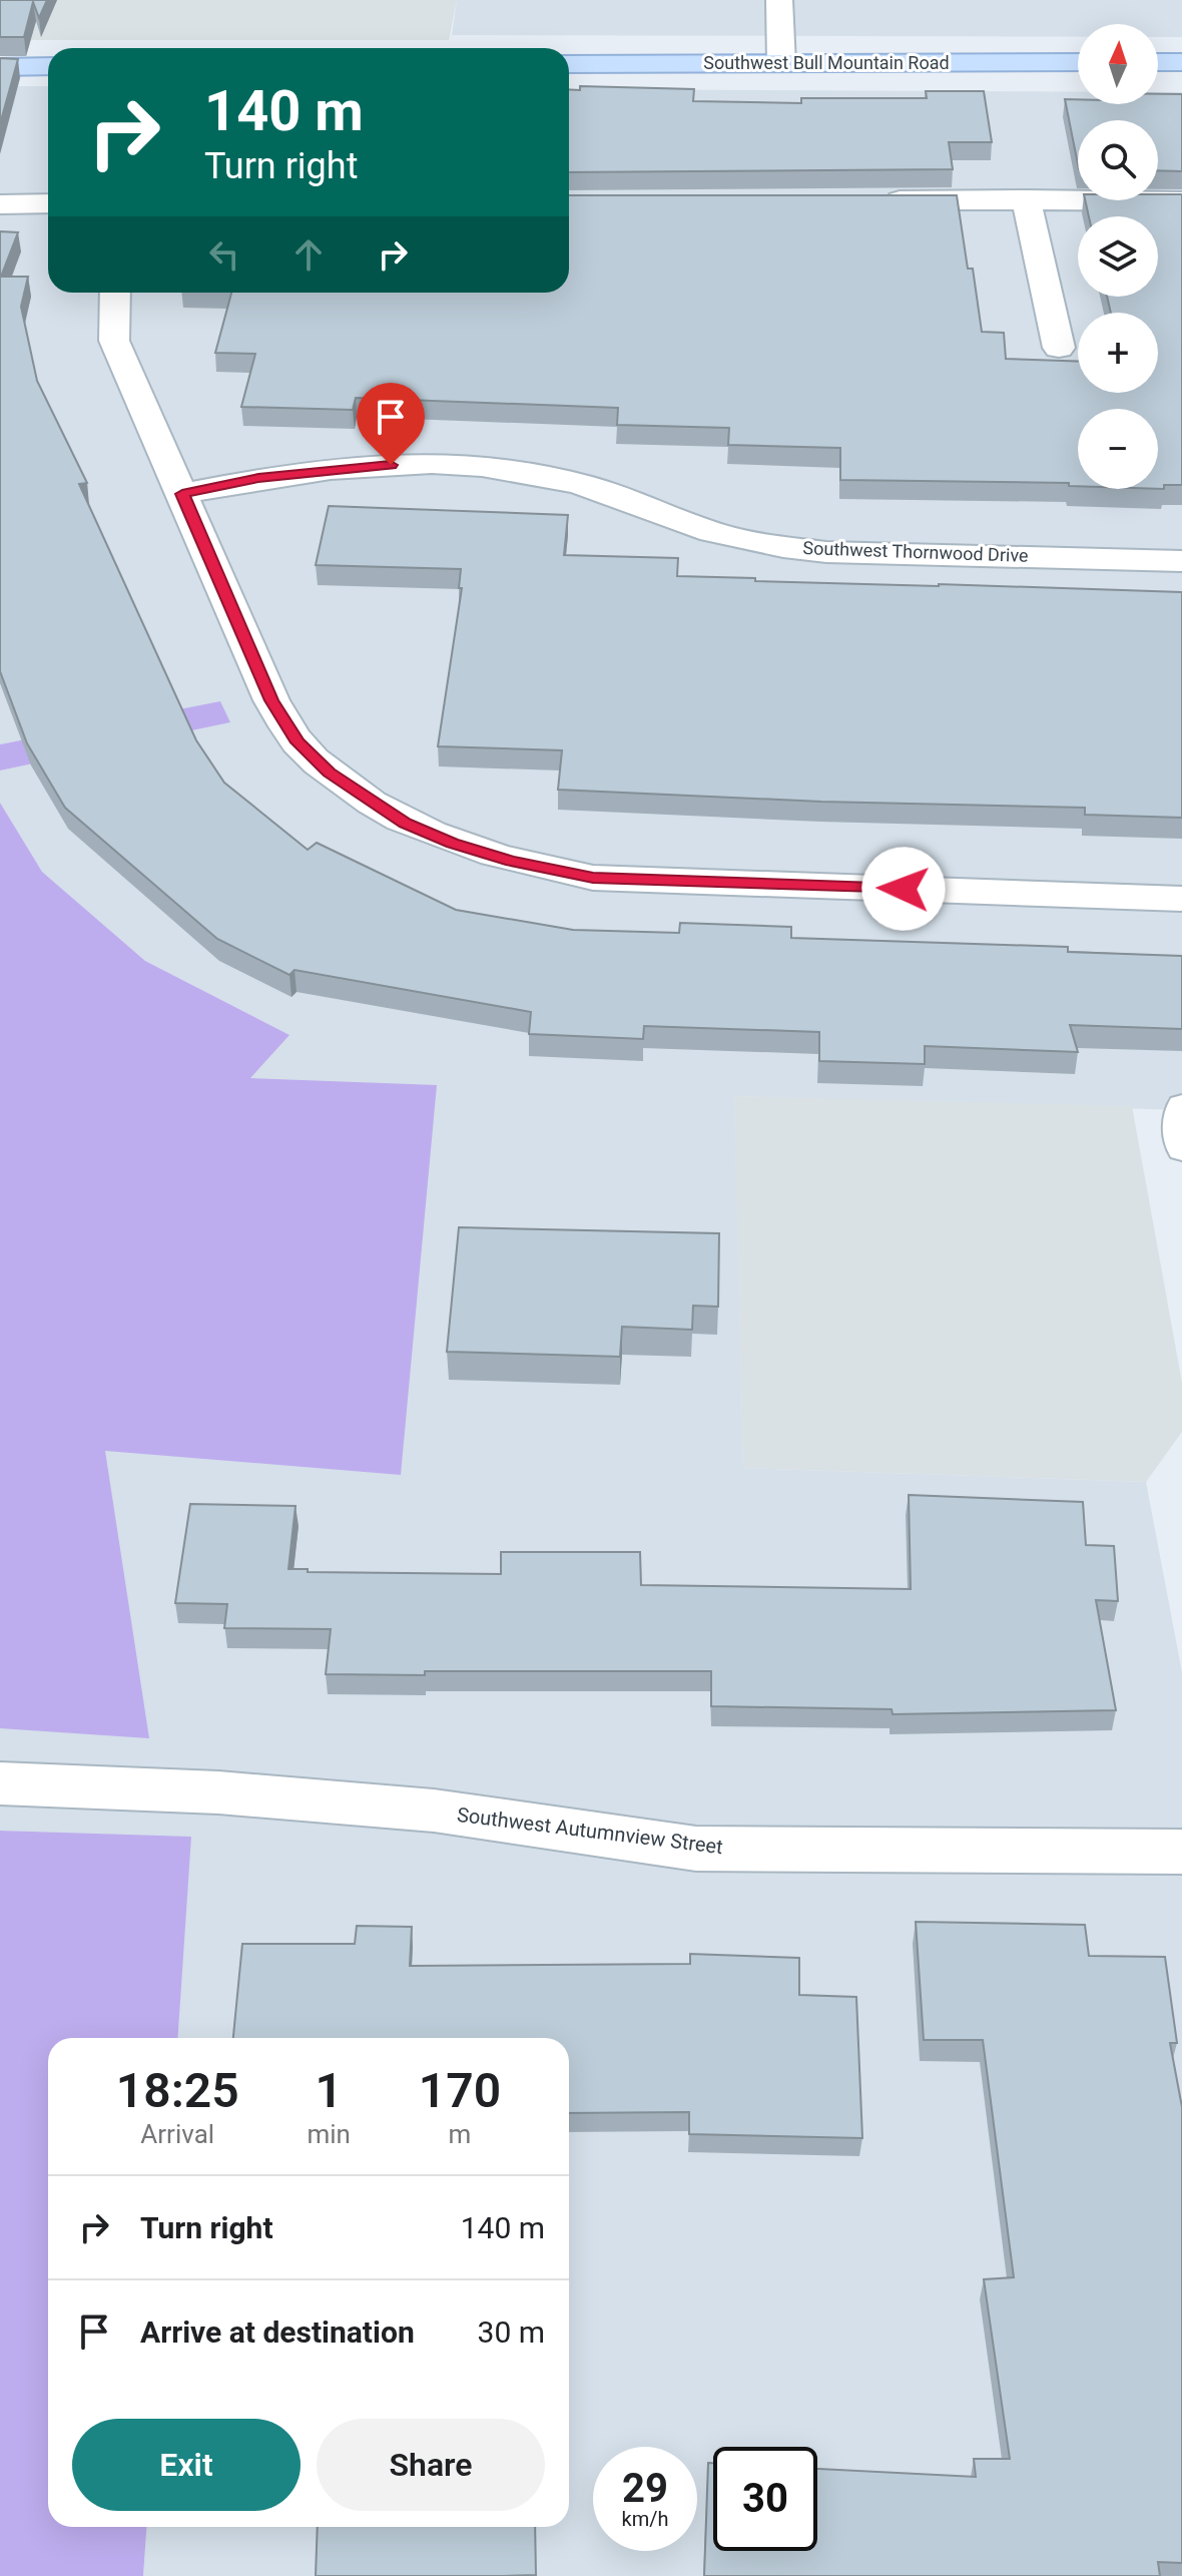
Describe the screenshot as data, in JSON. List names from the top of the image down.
{
  "streets": {
    "main road": ["Southwest Bull Mountain Road"],
    "street": ["Southwest Thornwood Drive", "Southwest Autumnview Street"]
  },
  "north": "top",
  "page": {
    "map_buttons": ["+", "−"],
    "turn": ["140 m", "Turn right"],
    "eta": [
      "18:25",
      "Arrival",
      "1",
      "min",
      "170",
      "m"
    ],
    "list": [
      {
        "name": "Turn right",
        "value": "140 m"
      },
      {
        "name": "Arrive at destination",
        "value": "30 m"
      }
    ],
    "buttons": ["Exit", "Share"],
    "speed": "29 km/h",
    "limit": "30"
  }
}
